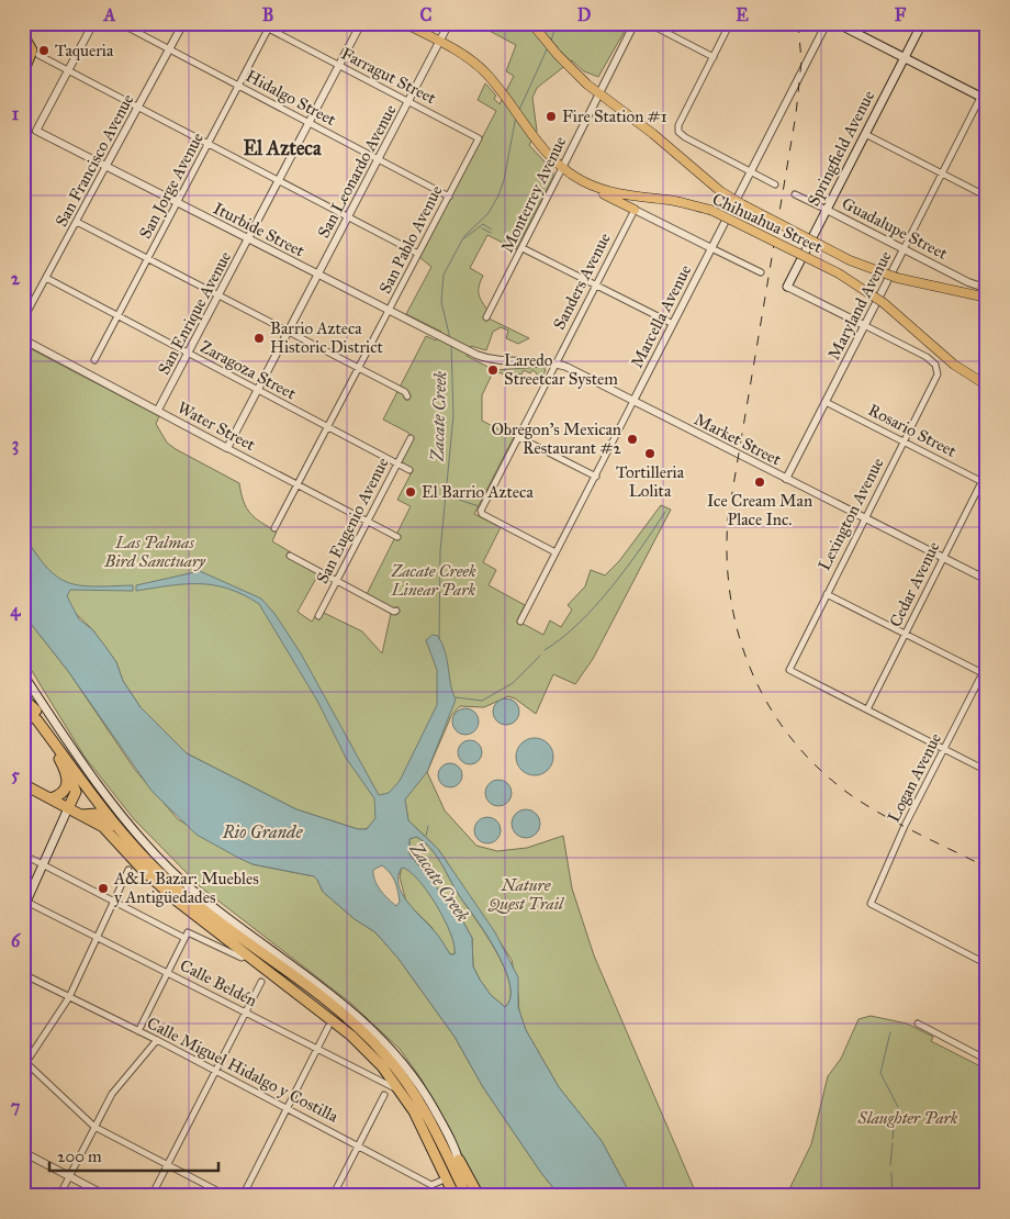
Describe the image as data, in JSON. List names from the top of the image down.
{
  "streets": {
    "main road": ["Springfield Avenue", "Chihuahua Street", "Guadalupe Street"],
    "street": [
      "Farragut Street",
      "Hidalgo Street",
      "San Francisco Avenue",
      "San Leonardo Avenue",
      "San Jorge Avenue",
      "Monterrey Avenue",
      "Iturbide Street",
      "San Pablo Avenue",
      "Sanders Avenue",
      "Maryland Avenue",
      "San Enrique Avenue",
      "Marcella Avenue",
      "Zaragoza Street",
      "Water Street",
      "Rosario Street",
      "Market Street",
      "Lexington Avenue",
      "San Eugenio Avenue",
      "Cedar Avenue",
      "Logan Avenue",
      "Calle Beldén",
      "Calle Miguel Hidalgo y Costilla"
    ]
  },
  "crossings": [
    ["Farragut Street", "San Leonardo Avenue"],
    ["Farragut Street", "San Jorge Avenue"],
    ["Farragut Street", "San Pablo Avenue"],
    ["Farragut Street", "San Enrique Avenue"],
    ["Hidalgo Street", "San Francisco Avenue"],
    ["Hidalgo Street", "San Leonardo Avenue"],
    ["Hidalgo Street", "San Jorge Avenue"],
    ["Hidalgo Street", "San Pablo Avenue"],
    ["Hidalgo Street", "San Enrique Avenue"],
    ["Springfield Avenue", "Guadalupe Street"],
    ["San Francisco Avenue", "Iturbide Street"],
    ["San Francisco Avenue", "Zaragoza Street"],
    ["San Leonardo Avenue", "Chihuahua Street"],
    ["San Leonardo Avenue", "Iturbide Street"],
    ["San Leonardo Avenue", "Zaragoza Street"],
    ["San Leonardo Avenue", "Water Street"],
    ["San Jorge Avenue", "Iturbide Street"],
    ["San Jorge Avenue", "Zaragoza Street"],
    ["Monterrey Avenue", "Chihuahua Street"],
    ["Monterrey Avenue", "Guadalupe Street"],
    ["Guadalupe Street", "Maryland Avenue"],
    ["Iturbide Street", "San Pablo Avenue"],
    ["Iturbide Street", "San Enrique Avenue"],
    ["Iturbide Street", "Market Street"],
    ["San Pablo Avenue", "Zaragoza Street"],
    ["San Pablo Avenue", "Water Street"],
    ["Sanders Avenue", "Marcella Avenue"],
    ["Sanders Avenue", "Market Street"],
    ["Maryland Avenue", "Rosario Street"],
    ["Maryland Avenue", "Market Street"],
    ["Maryland Avenue", "Lexington Avenue"],
    ["San Enrique Avenue", "Zaragoza Street"],
    ["San Enrique Avenue", "Water Street"],
    ["Marcella Avenue", "Market Street"],
    ["Zaragoza Street", "San Eugenio Avenue"],
    ["Water Street", "San Eugenio Avenue"],
    ["Rosario Street", "Lexington Avenue"],
    ["Rosario Street", "Cedar Avenue"],
    ["Market Street", "Lexington Avenue"],
    ["Market Street", "Cedar Avenue"],
    ["Lexington Avenue", "Cedar Avenue"]
  ],
  "districts": ["El Azteca"],
  "water": ["Zacate Creek", "Rio Grande"],
  "parks": [
    "Las Palmas Bird Sanctuary",
    "Zacate Creek Linear Park",
    "Nature Quest Trail",
    "Slaughter Park"
  ],
  "places": [
    "Taqueria",
    "Fire Station #1",
    "Barrio Azteca Historic District",
    "Laredo Streetcar System",
    "Obregon's Mexican Restaurant #2",
    "Tortilleria Lolita",
    "Ice Cream Man Place Inc.",
    "El Barrio Azteca",
    "A&L Bazar: Muebles y Antigüedades"
  ],
  "scale_bar": "200 m",
  "grid": {
    "columns": [
      "A",
      "B",
      "C",
      "D",
      "E",
      "F"
    ],
    "rows": [
      "1",
      "2",
      "3",
      "4",
      "5",
      "6",
      "7"
    ]
  }
}
